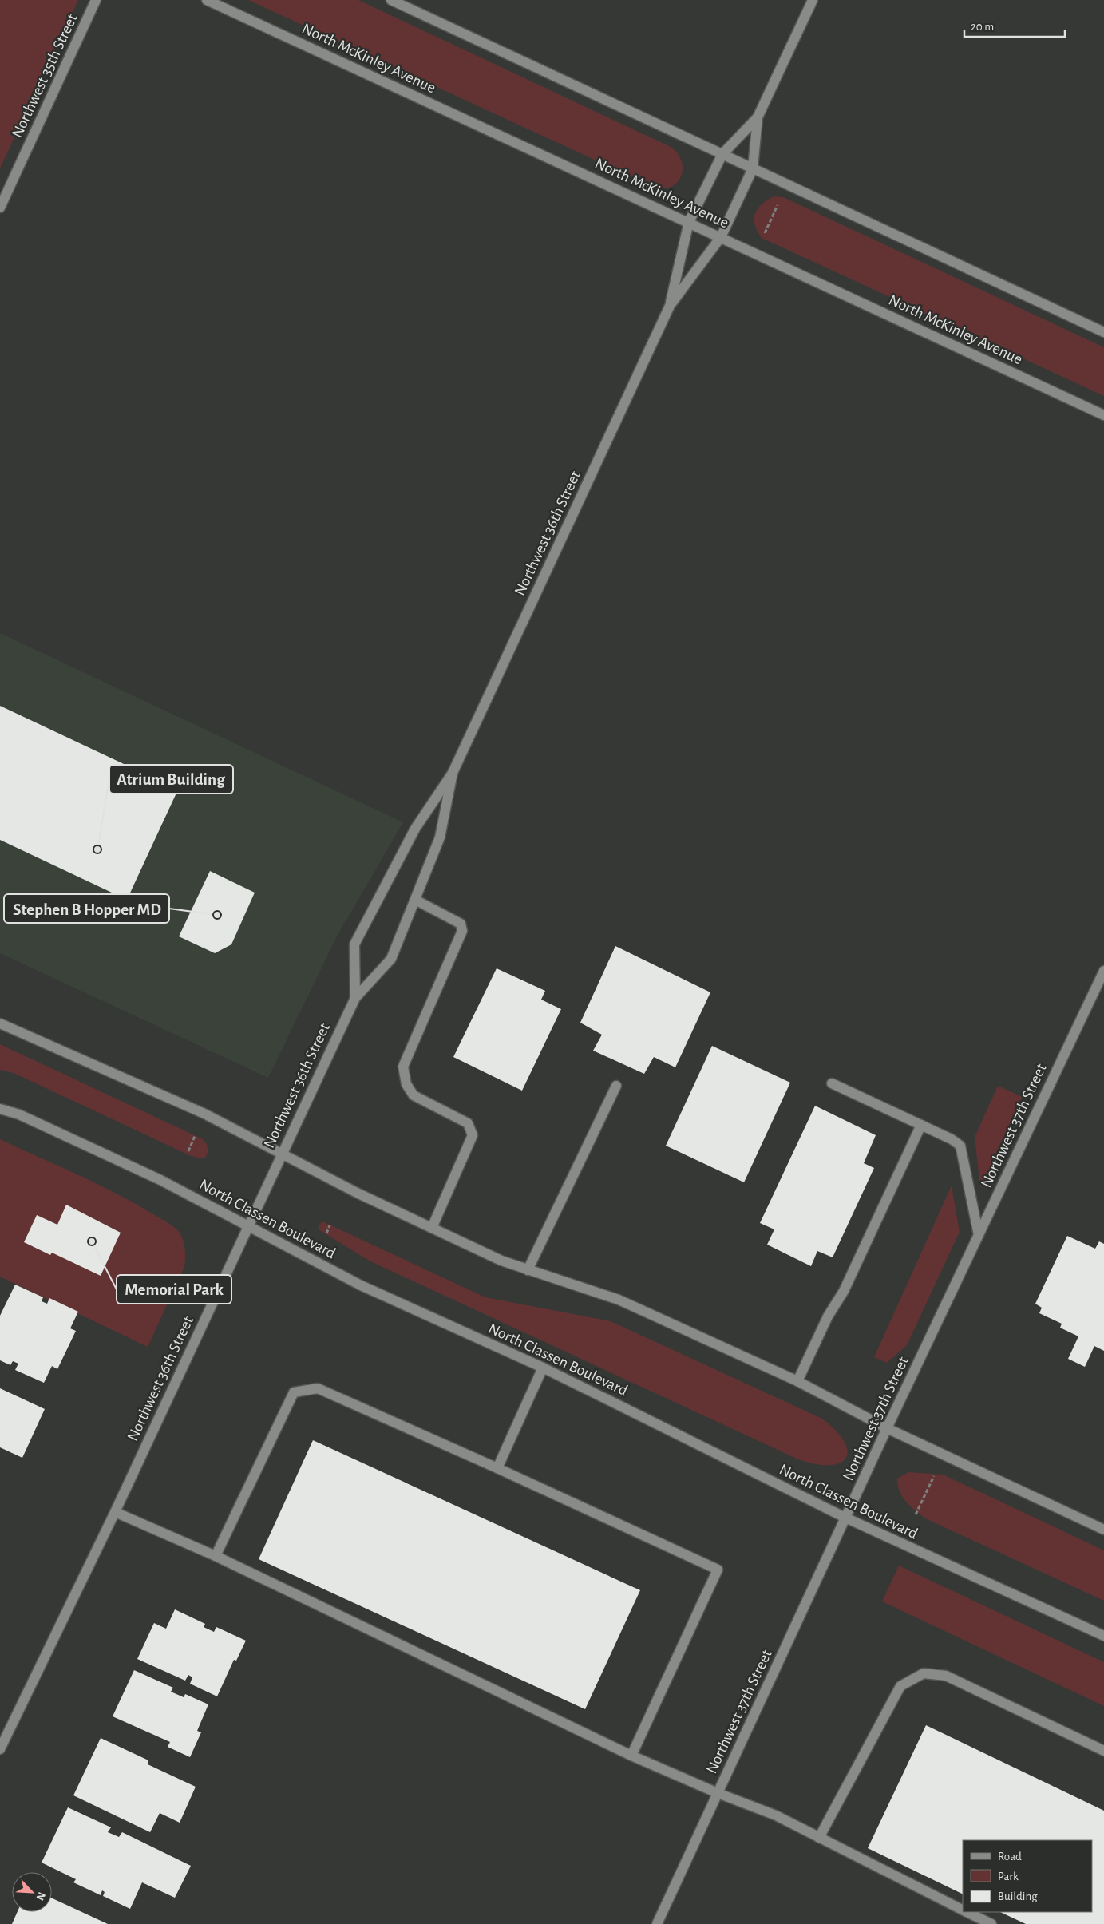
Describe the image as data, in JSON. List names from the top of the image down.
{
  "streets": {
    "street": [
      "North McKinley Avenue",
      "Northwest 35th Street",
      "Northwest 36th Street",
      "Northwest 37th Street",
      "North Classen Boulevard"
    ]
  },
  "crossings": [
    ["North McKinley Avenue", "Northwest 36th Street"],
    ["Northwest 36th Street", "North Classen Boulevard"],
    ["Northwest 37th Street", "North Classen Boulevard"]
  ],
  "places": ["Atrium Building", "Stephen B Hopper MD", "Memorial Park"],
  "legend": ["Road", "Park", "Building"],
  "scale_bar": "20 m",
  "north": "bottom right"
}
